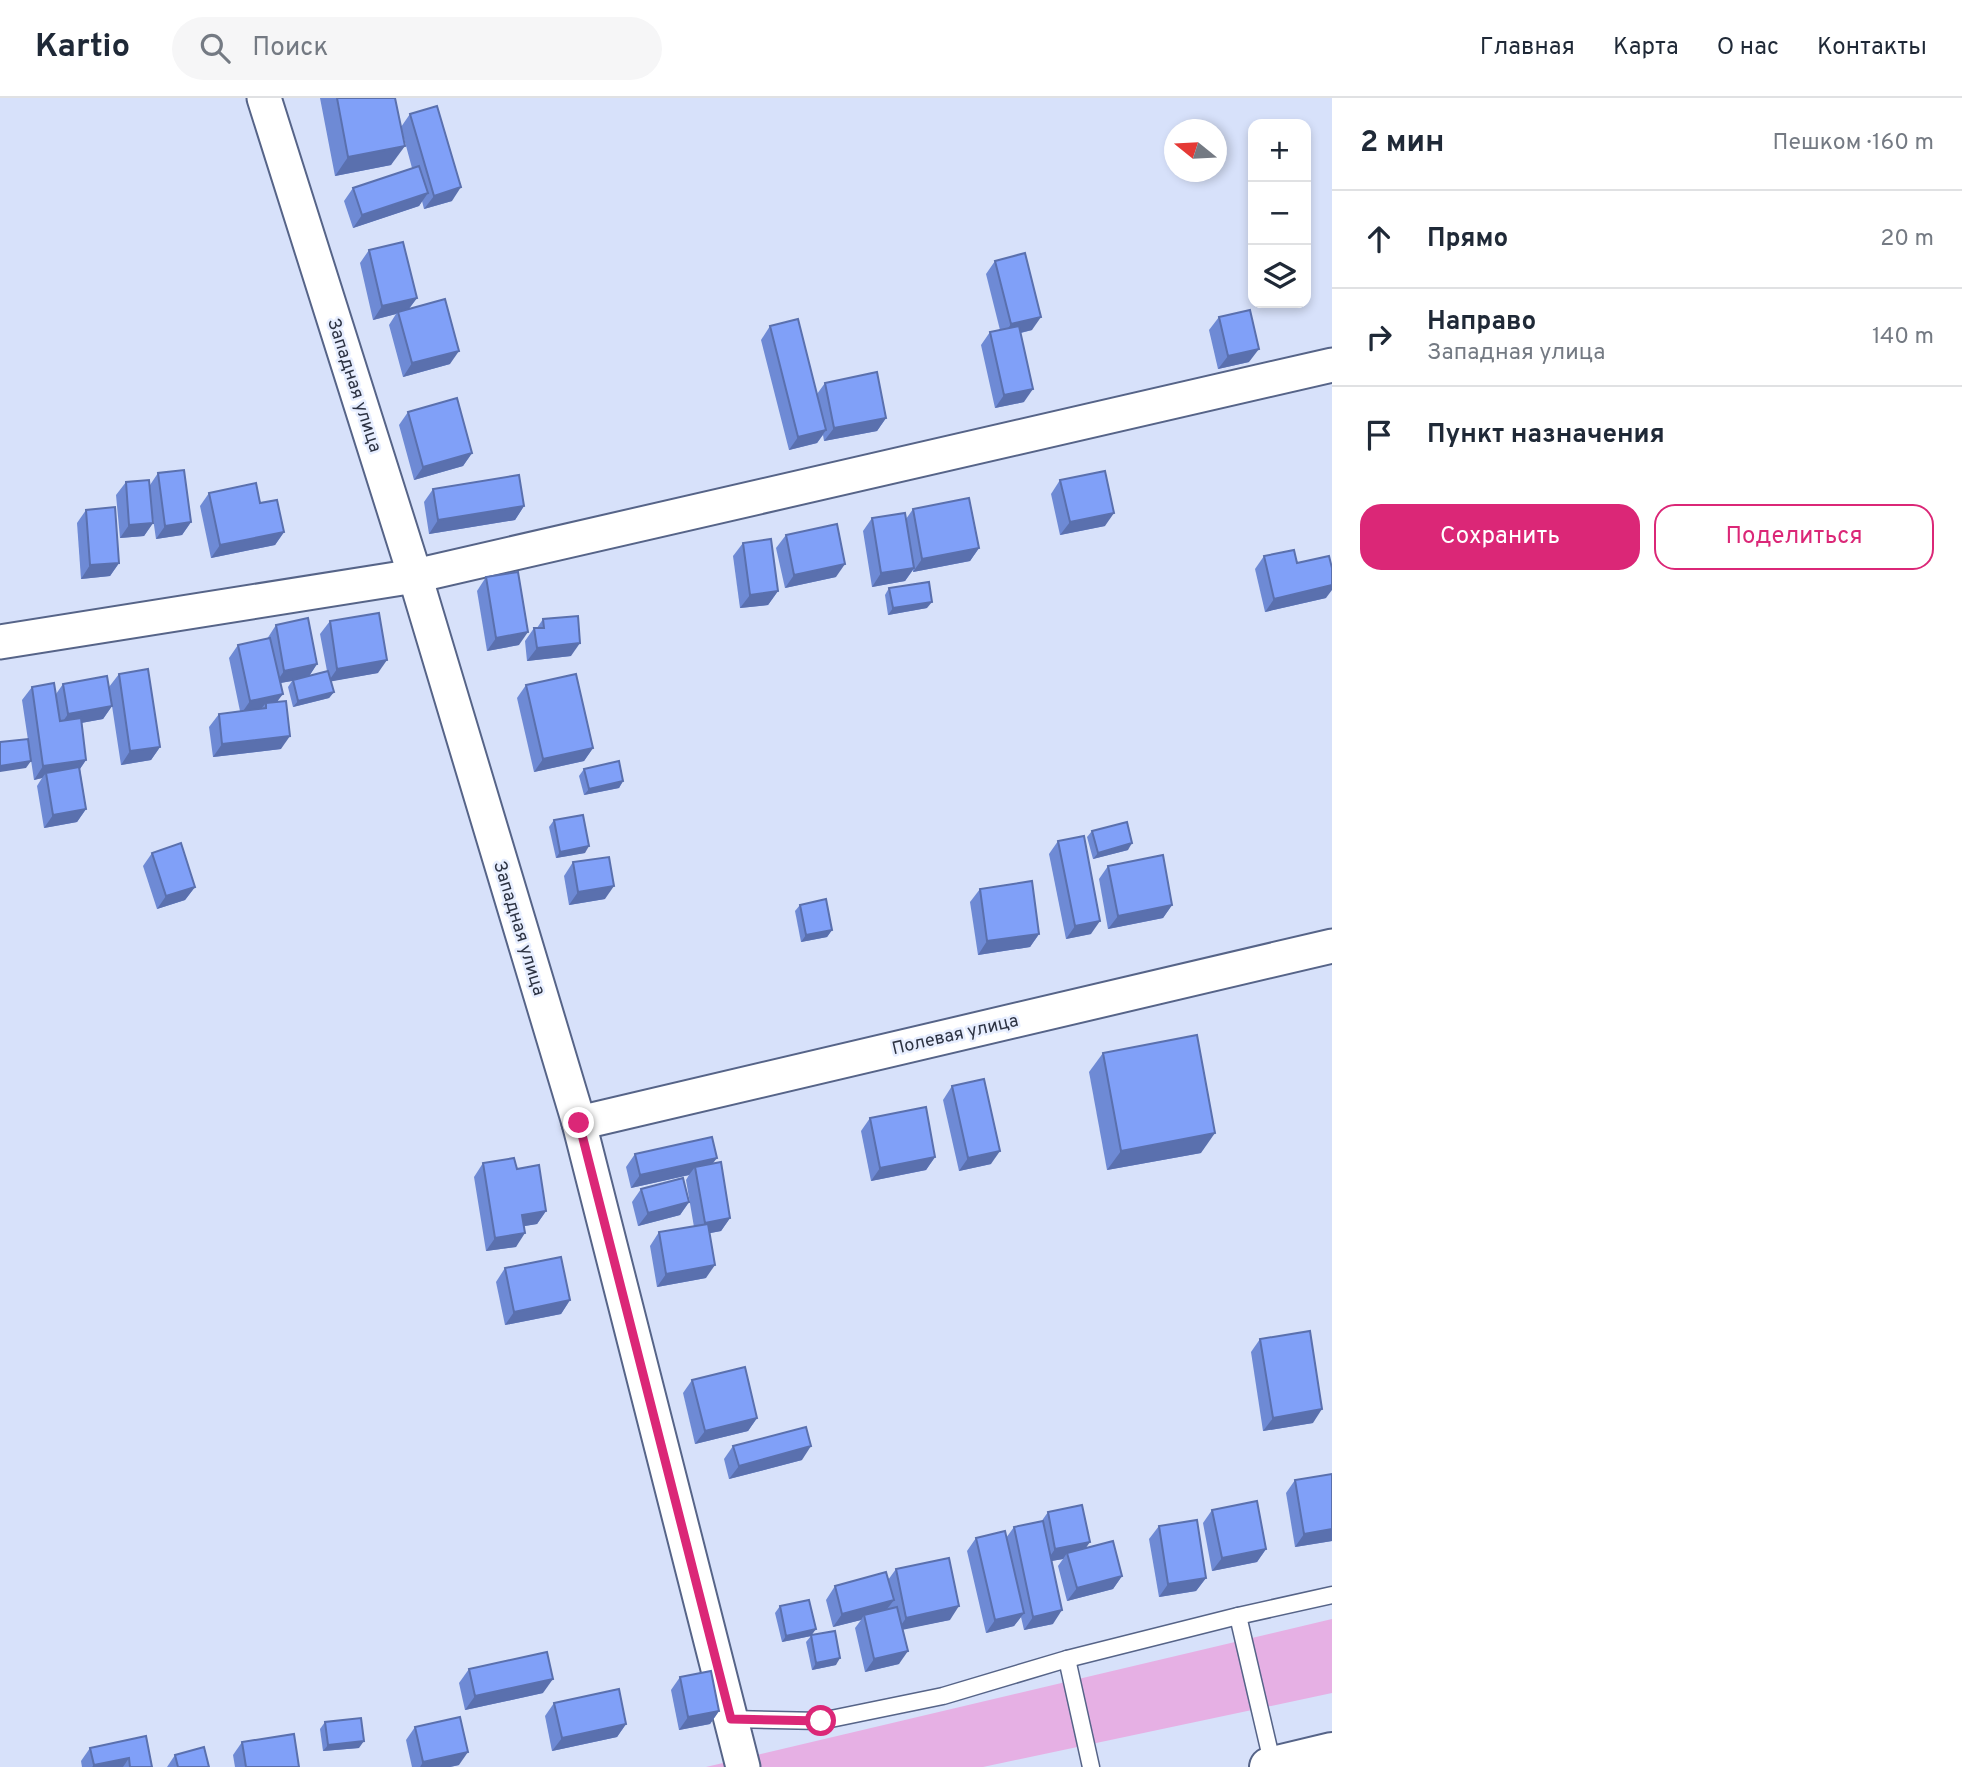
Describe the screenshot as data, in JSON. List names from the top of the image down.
{
  "streets": {
    "street": ["Западная улица", "Полевая улица"]
  },
  "crossings": [
    ["Западная улица", "Полевая улица"]
  ],
  "north": "left",
  "page": {
    "header": "Kartio",
    "search": "Поиск",
    "nav": [
      "Главная",
      "Карта",
      "О нас",
      "Контакты"
    ],
    "heading": ["2 мин", "Пешком · 160 m"],
    "map_buttons": ["+", "−"],
    "list": [
      ["Прямо", "20 m"],
      ["Направо", "Западная улица", "140 m"],
      "Пункт назначения"
    ],
    "buttons": ["Сохранить", "Поделиться"]
  }
}
